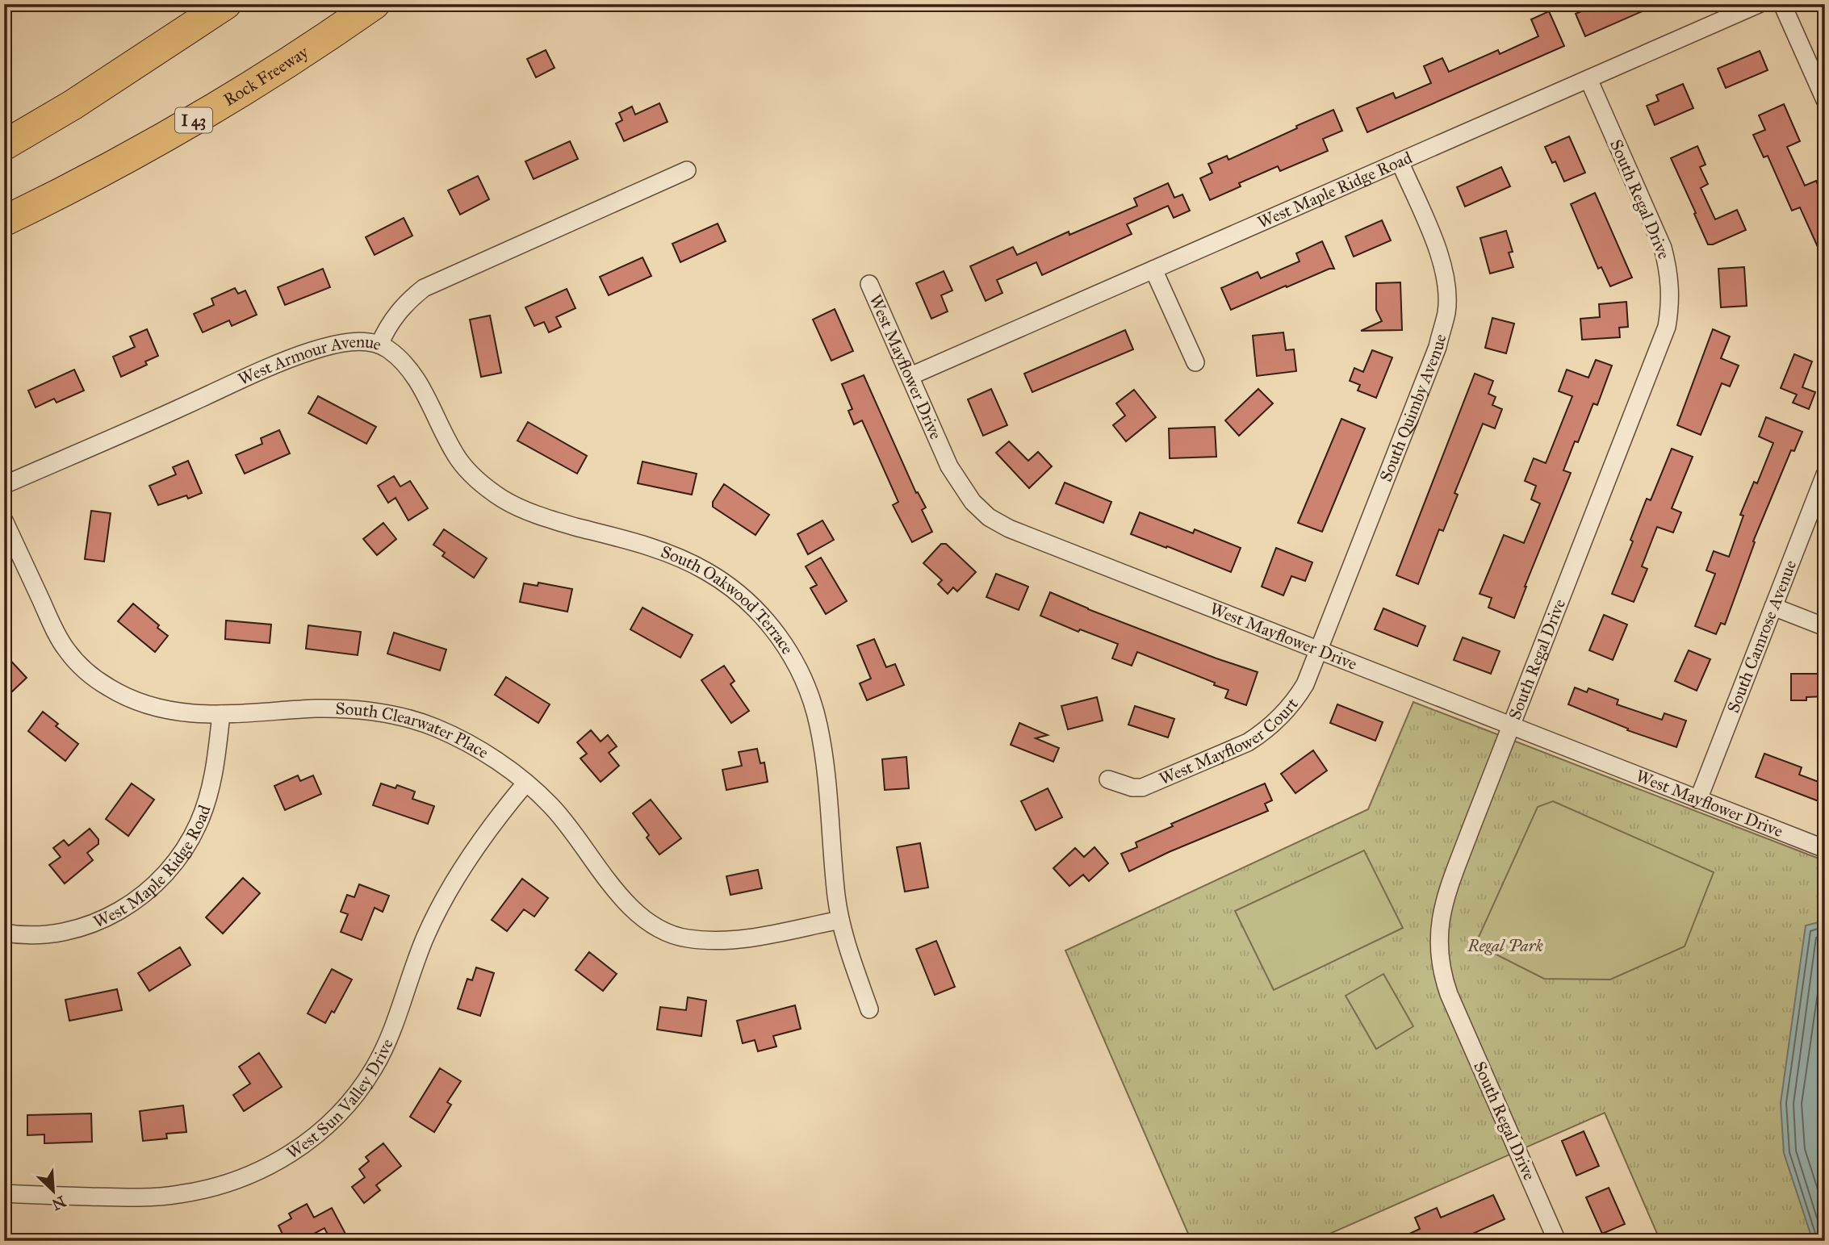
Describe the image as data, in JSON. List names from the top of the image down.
{
  "streets": {
    "highway": ["Rock Freeway", "I 43"],
    "street": [
      "West Maple Ridge Road",
      "South Regal Drive",
      "West Armour Avenue",
      "West Mayflower Drive",
      "South Quimby Avenue",
      "South Oakwood Terrace",
      "South Camrose Avenue",
      "South Clearwater Place",
      "West Mayflower Court",
      "West Sun Valley Drive"
    ]
  },
  "crossings": [
    ["West Maple Ridge Road", "South Regal Drive"],
    ["West Maple Ridge Road", "West Mayflower Drive"],
    ["West Maple Ridge Road", "South Quimby Avenue"],
    ["West Maple Ridge Road", "South Clearwater Place"],
    ["South Regal Drive", "West Mayflower Drive"],
    ["West Armour Avenue", "South Oakwood Terrace"],
    ["West Mayflower Drive", "South Quimby Avenue"],
    ["West Mayflower Drive", "South Camrose Avenue"],
    ["West Mayflower Drive", "West Mayflower Court"],
    ["South Quimby Avenue", "West Mayflower Court"],
    ["South Oakwood Terrace", "South Clearwater Place"],
    ["South Clearwater Place", "West Sun Valley Drive"]
  ],
  "parks": ["Regal Park"],
  "north": "bottom right"
}
